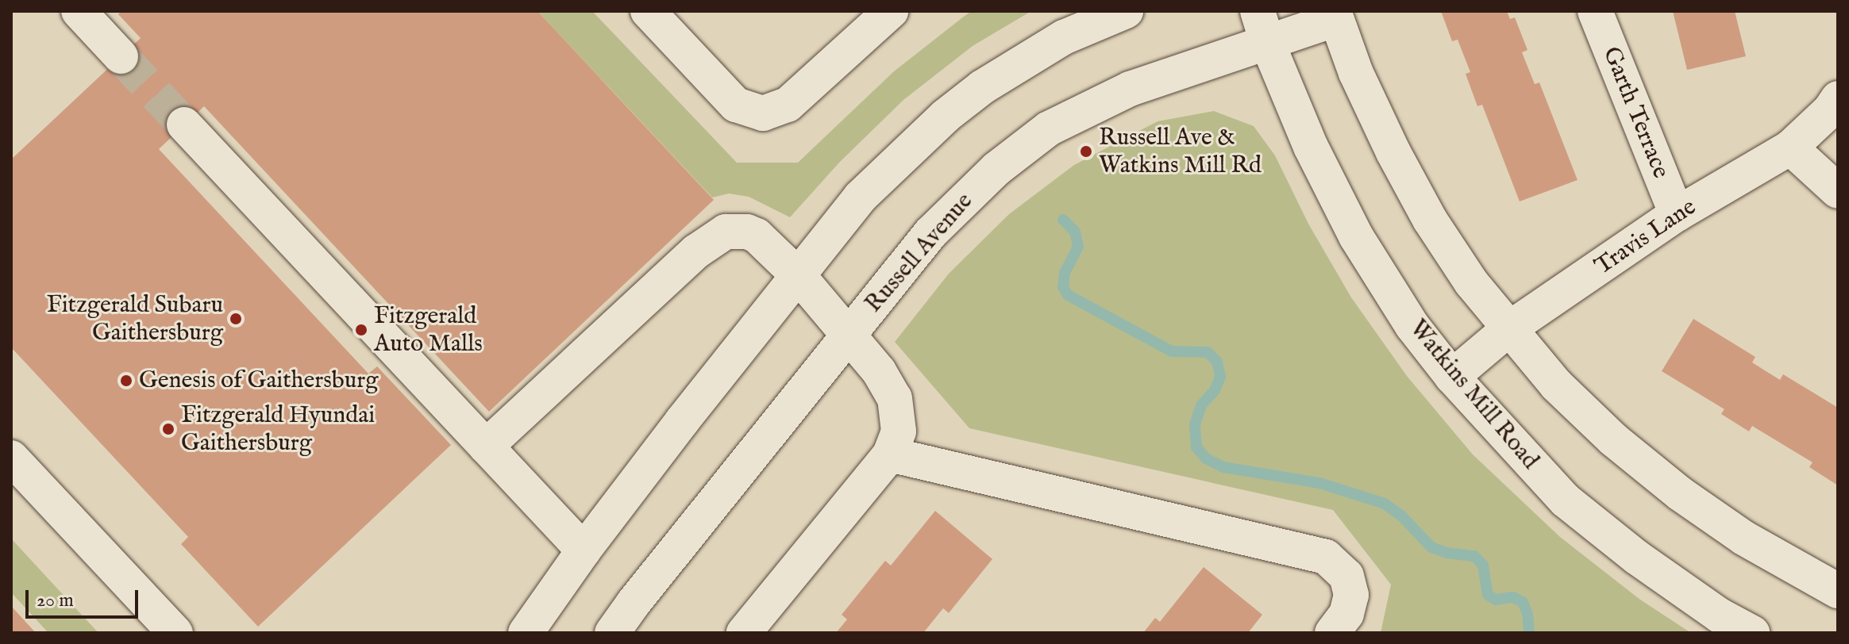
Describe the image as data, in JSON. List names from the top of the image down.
{
  "streets": {
    "street": [
      "Garth Terrace",
      "Travis Lane",
      "Russell Avenue",
      "Watkins Mill Road"
    ]
  },
  "crossings": [
    ["Garth Terrace", "Travis Lane"],
    ["Travis Lane", "Watkins Mill Road"],
    ["Russell Avenue", "Watkins Mill Road"]
  ],
  "places": [
    "Russell Ave & Watkins Mill Rd",
    "Fitzgerald Subaru Gaithersburg",
    "Fitzgerald Auto Malls",
    "Genesis of Gaithersburg",
    "Fitzgerald Hyundai Gaithersburg"
  ],
  "scale_bar": "20 m"
}
